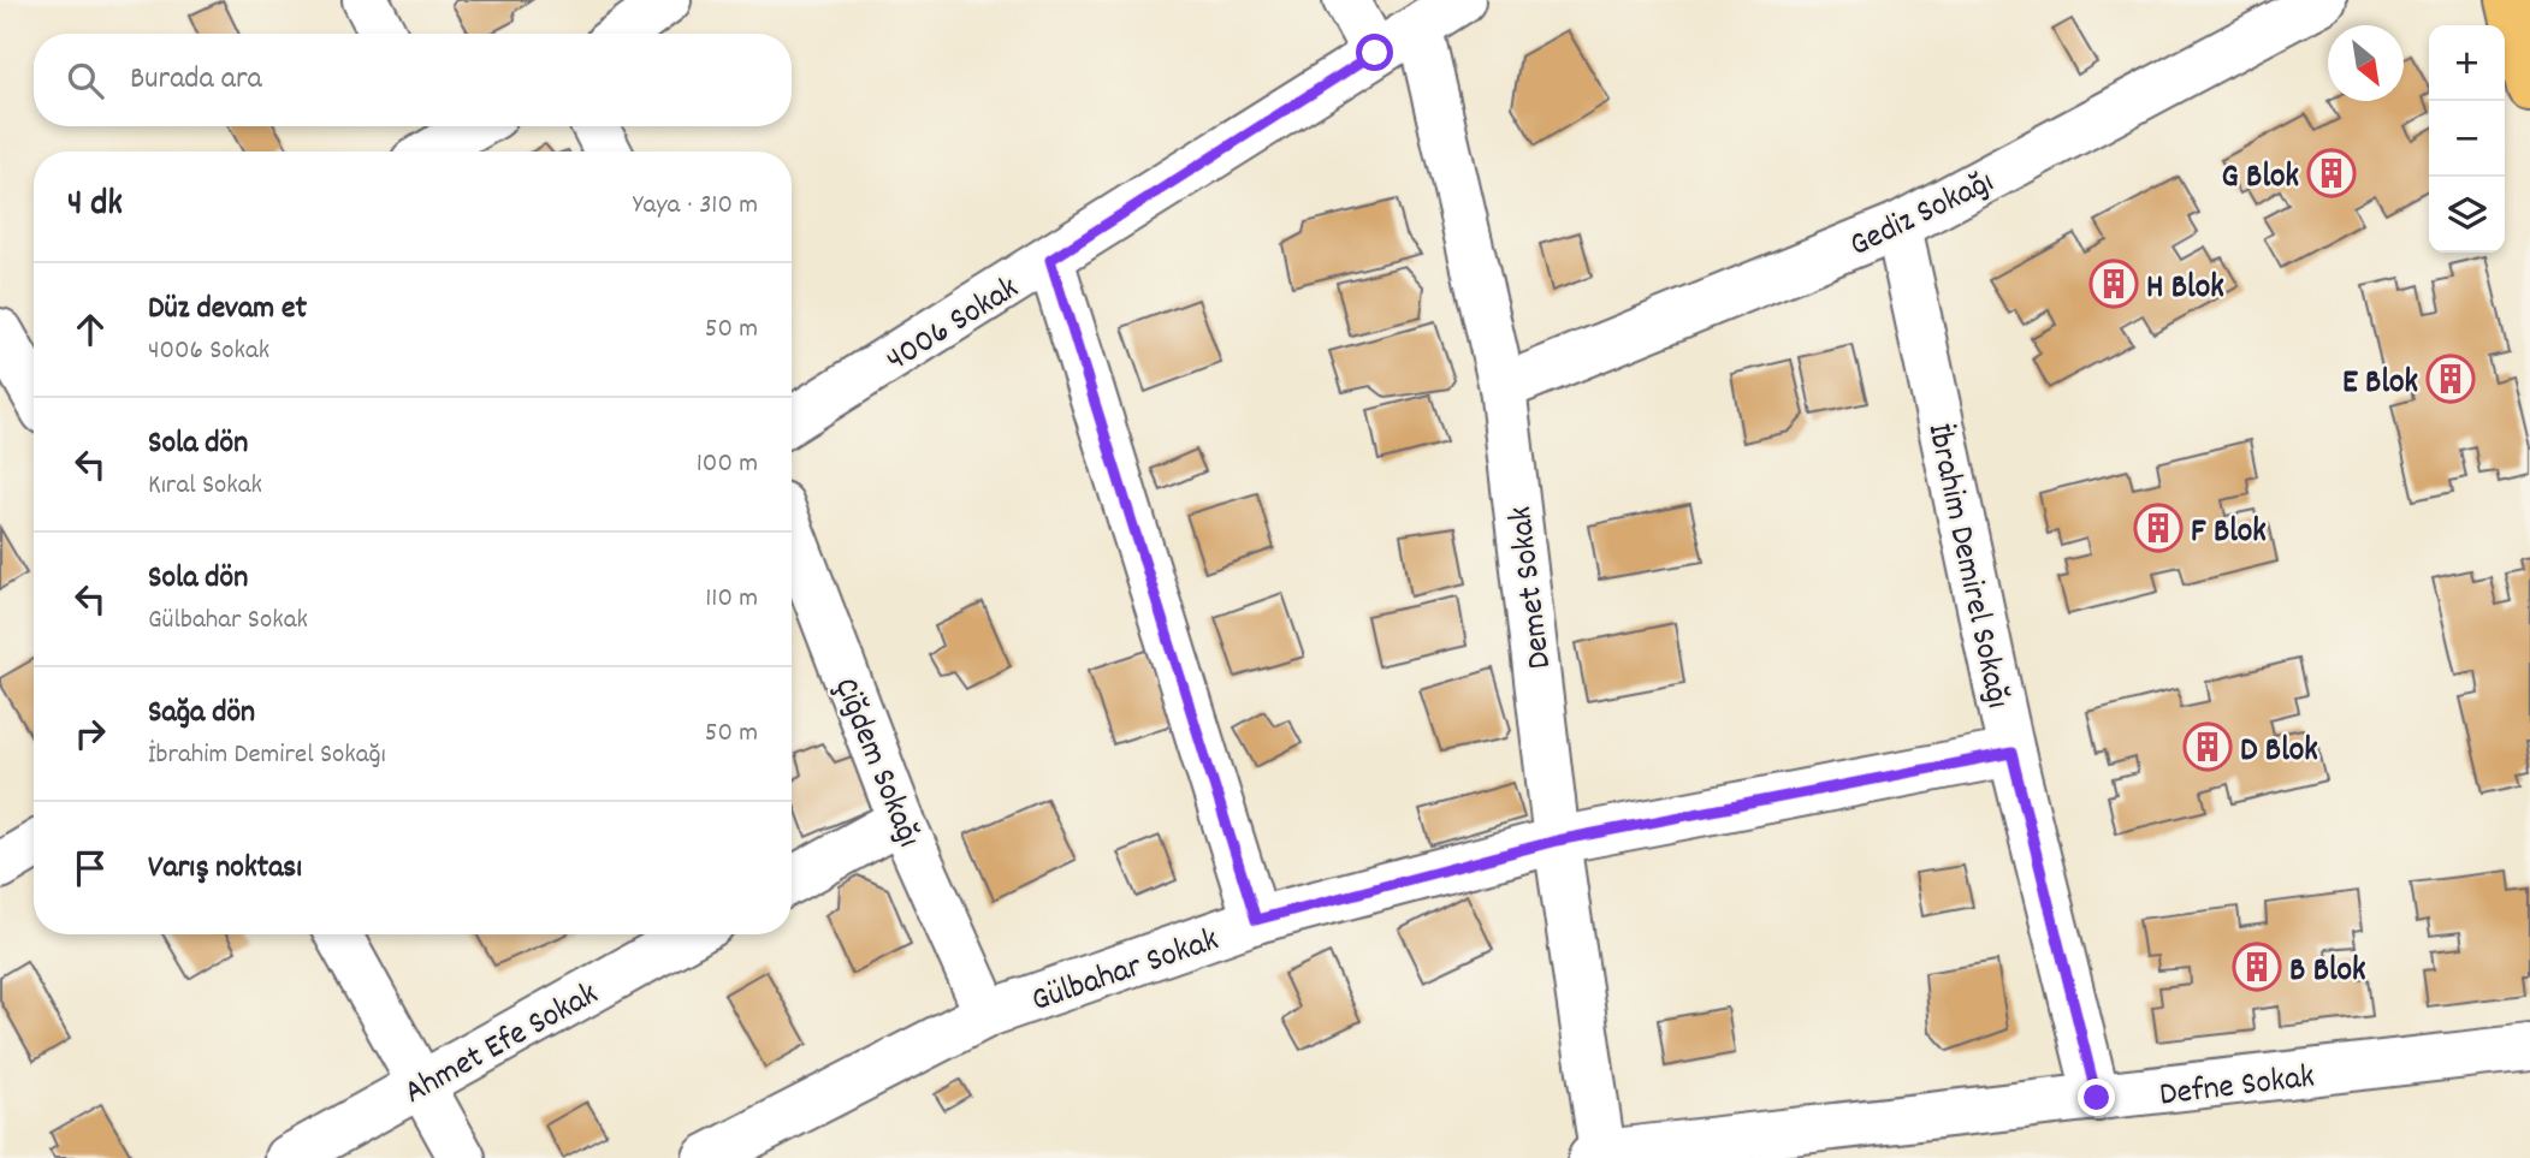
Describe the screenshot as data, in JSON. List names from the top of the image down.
{
  "streets": {
    "street": [
      "Gediz Sokağı",
      "4006 Sokak",
      "İbrahim Demirel Sokağı",
      "Demet Sokak",
      "Çiğdem Sokağı",
      "Gülbahar Sokak",
      "Ahmet Efe Sokak",
      "Defne Sokak"
    ]
  },
  "crossings": [
    ["Gediz Sokağı", "İbrahim Demirel Sokağı"],
    ["Gediz Sokağı", "Demet Sokak"],
    ["4006 Sokak", "Demet Sokak"],
    ["İbrahim Demirel Sokağı", "Gülbahar Sokak"],
    ["İbrahim Demirel Sokağı", "Defne Sokak"],
    ["Demet Sokak", "Gülbahar Sokak"],
    ["Demet Sokak", "Defne Sokak"],
    ["Çiğdem Sokağı", "Gülbahar Sokak"]
  ],
  "places": {
    "building": [
      "G Blok",
      "H Blok",
      "E Blok",
      "F Blok",
      "D Blok",
      "B Blok"
    ]
  },
  "north": "bottom right",
  "page": {
    "map_buttons": ["+", "−"],
    "search": "Burada ara",
    "heading": ["4 dk", "Yaya · 310 m"],
    "list": [
      ["Düz devam et", "4006 Sokak", "50 m"],
      ["Sola dön", "Kıral Sokak", "100 m"],
      ["Sola dön", "Gülbahar Sokak", "110 m"],
      ["Sağa dön", "İbrahim Demirel Sokağı", "50 m"],
      "Varış noktası"
    ]
  }
}
